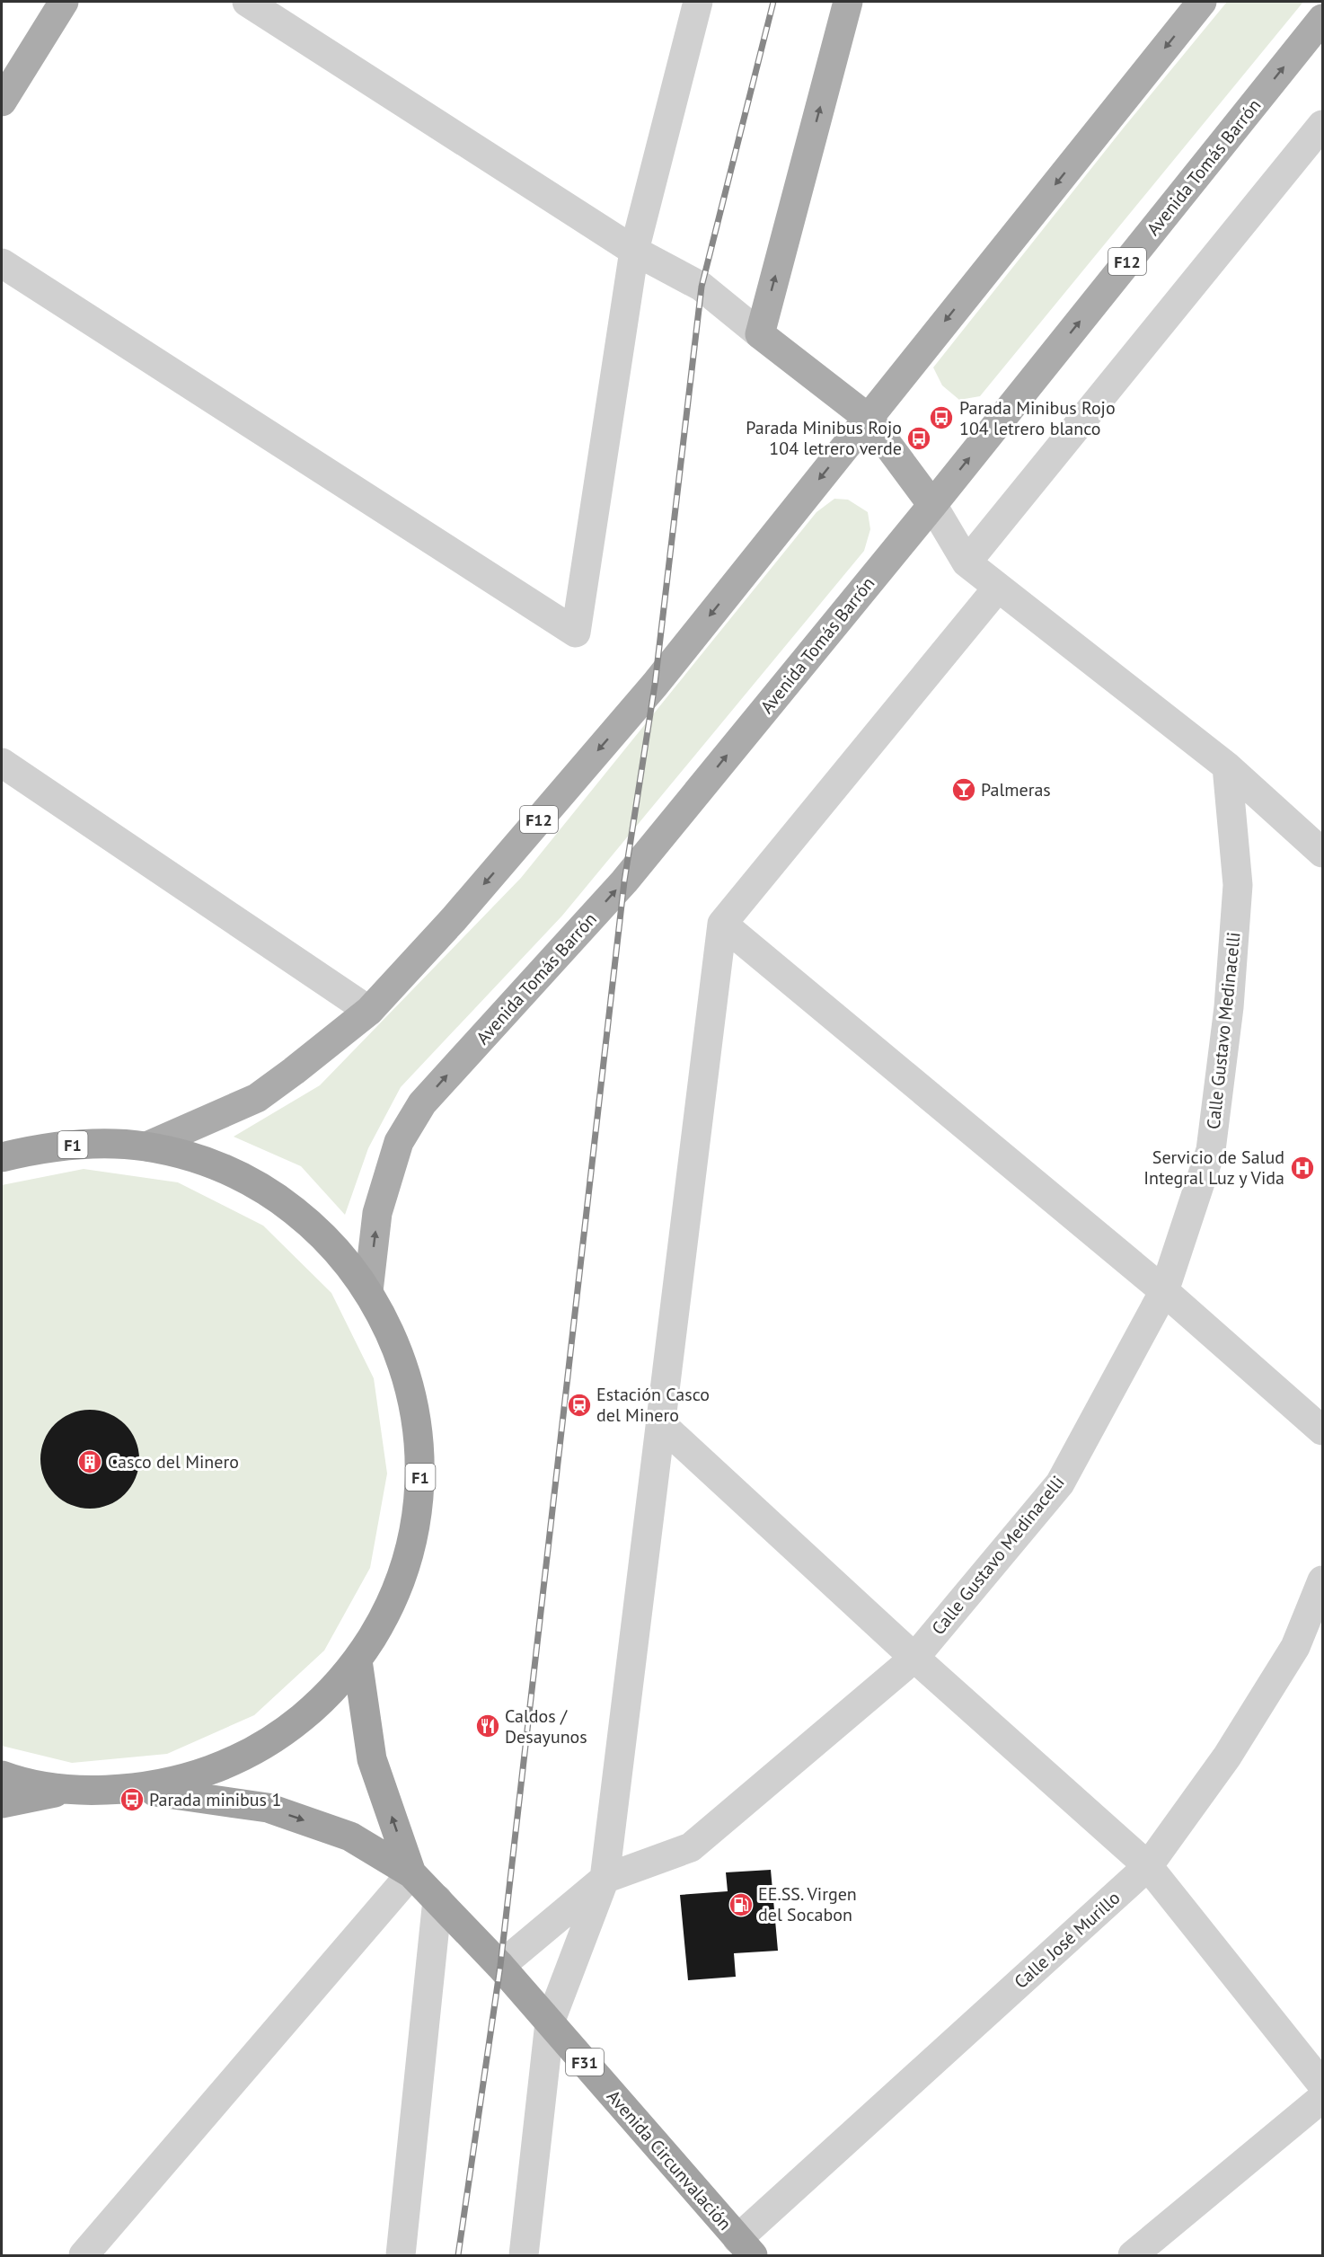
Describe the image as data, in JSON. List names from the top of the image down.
{
  "streets": {
    "highway": ["F1", "F31", "Avenida Circunvalación"],
    "main road": ["Avenida Tomás Barrón", "F12"],
    "street": ["Calle Gustavo Medinacelli", "Calle José Murillo"]
  },
  "crossings": [
    ["Avenida Tomás Barrón", "F1"],
    ["F12", "F1"],
    ["Calle Gustavo Medinacelli", "Avenida Circunvalación"],
    ["F1", "Avenida Circunvalación"],
    ["Calle José Murillo", "Avenida Circunvalación"]
  ],
  "places": {
    "bus stop": ["Parada Minibus Rojo 104 letrero blanco", "Parada Minibus Rojo 104 letrero verde", "Parada minibus 1"],
    "bar": ["Palmeras"],
    "hospital": ["Servicio de Salud Integral Luz y Vida"],
    "station": ["Estación Casco del Minero"],
    "building": ["Casco del Minero"],
    "restaurant": ["Caldos / Desayunos"],
    "fuel station": ["EE.SS. Virgen del Socabon"]
  }
}
